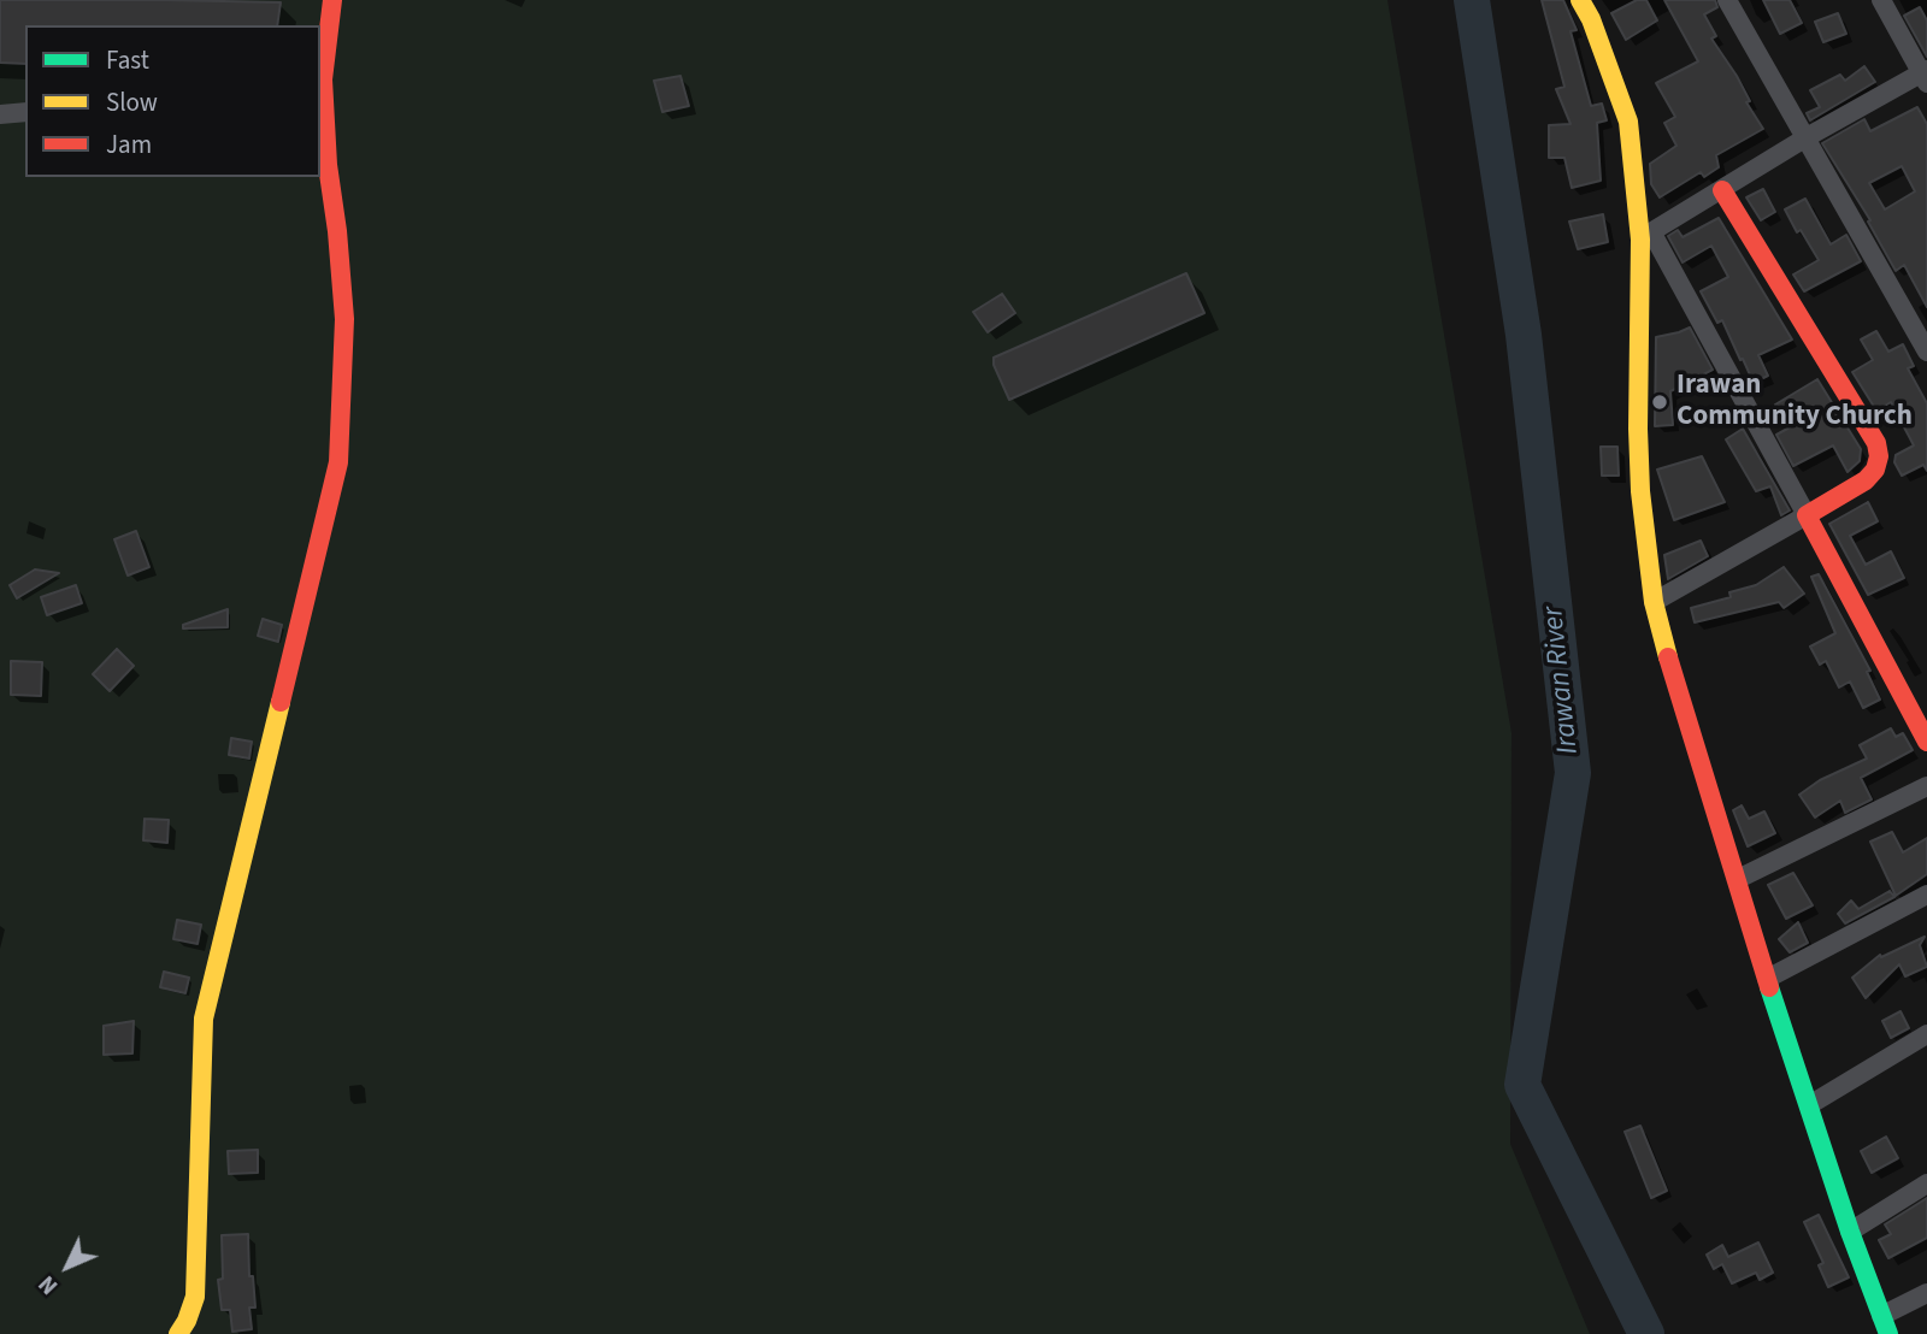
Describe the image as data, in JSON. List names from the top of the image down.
{
  "water": ["Irawan River"],
  "places": ["Irawan Community Church"],
  "legend": ["Fast", "Slow", "Jam"],
  "north": "bottom left"
}
